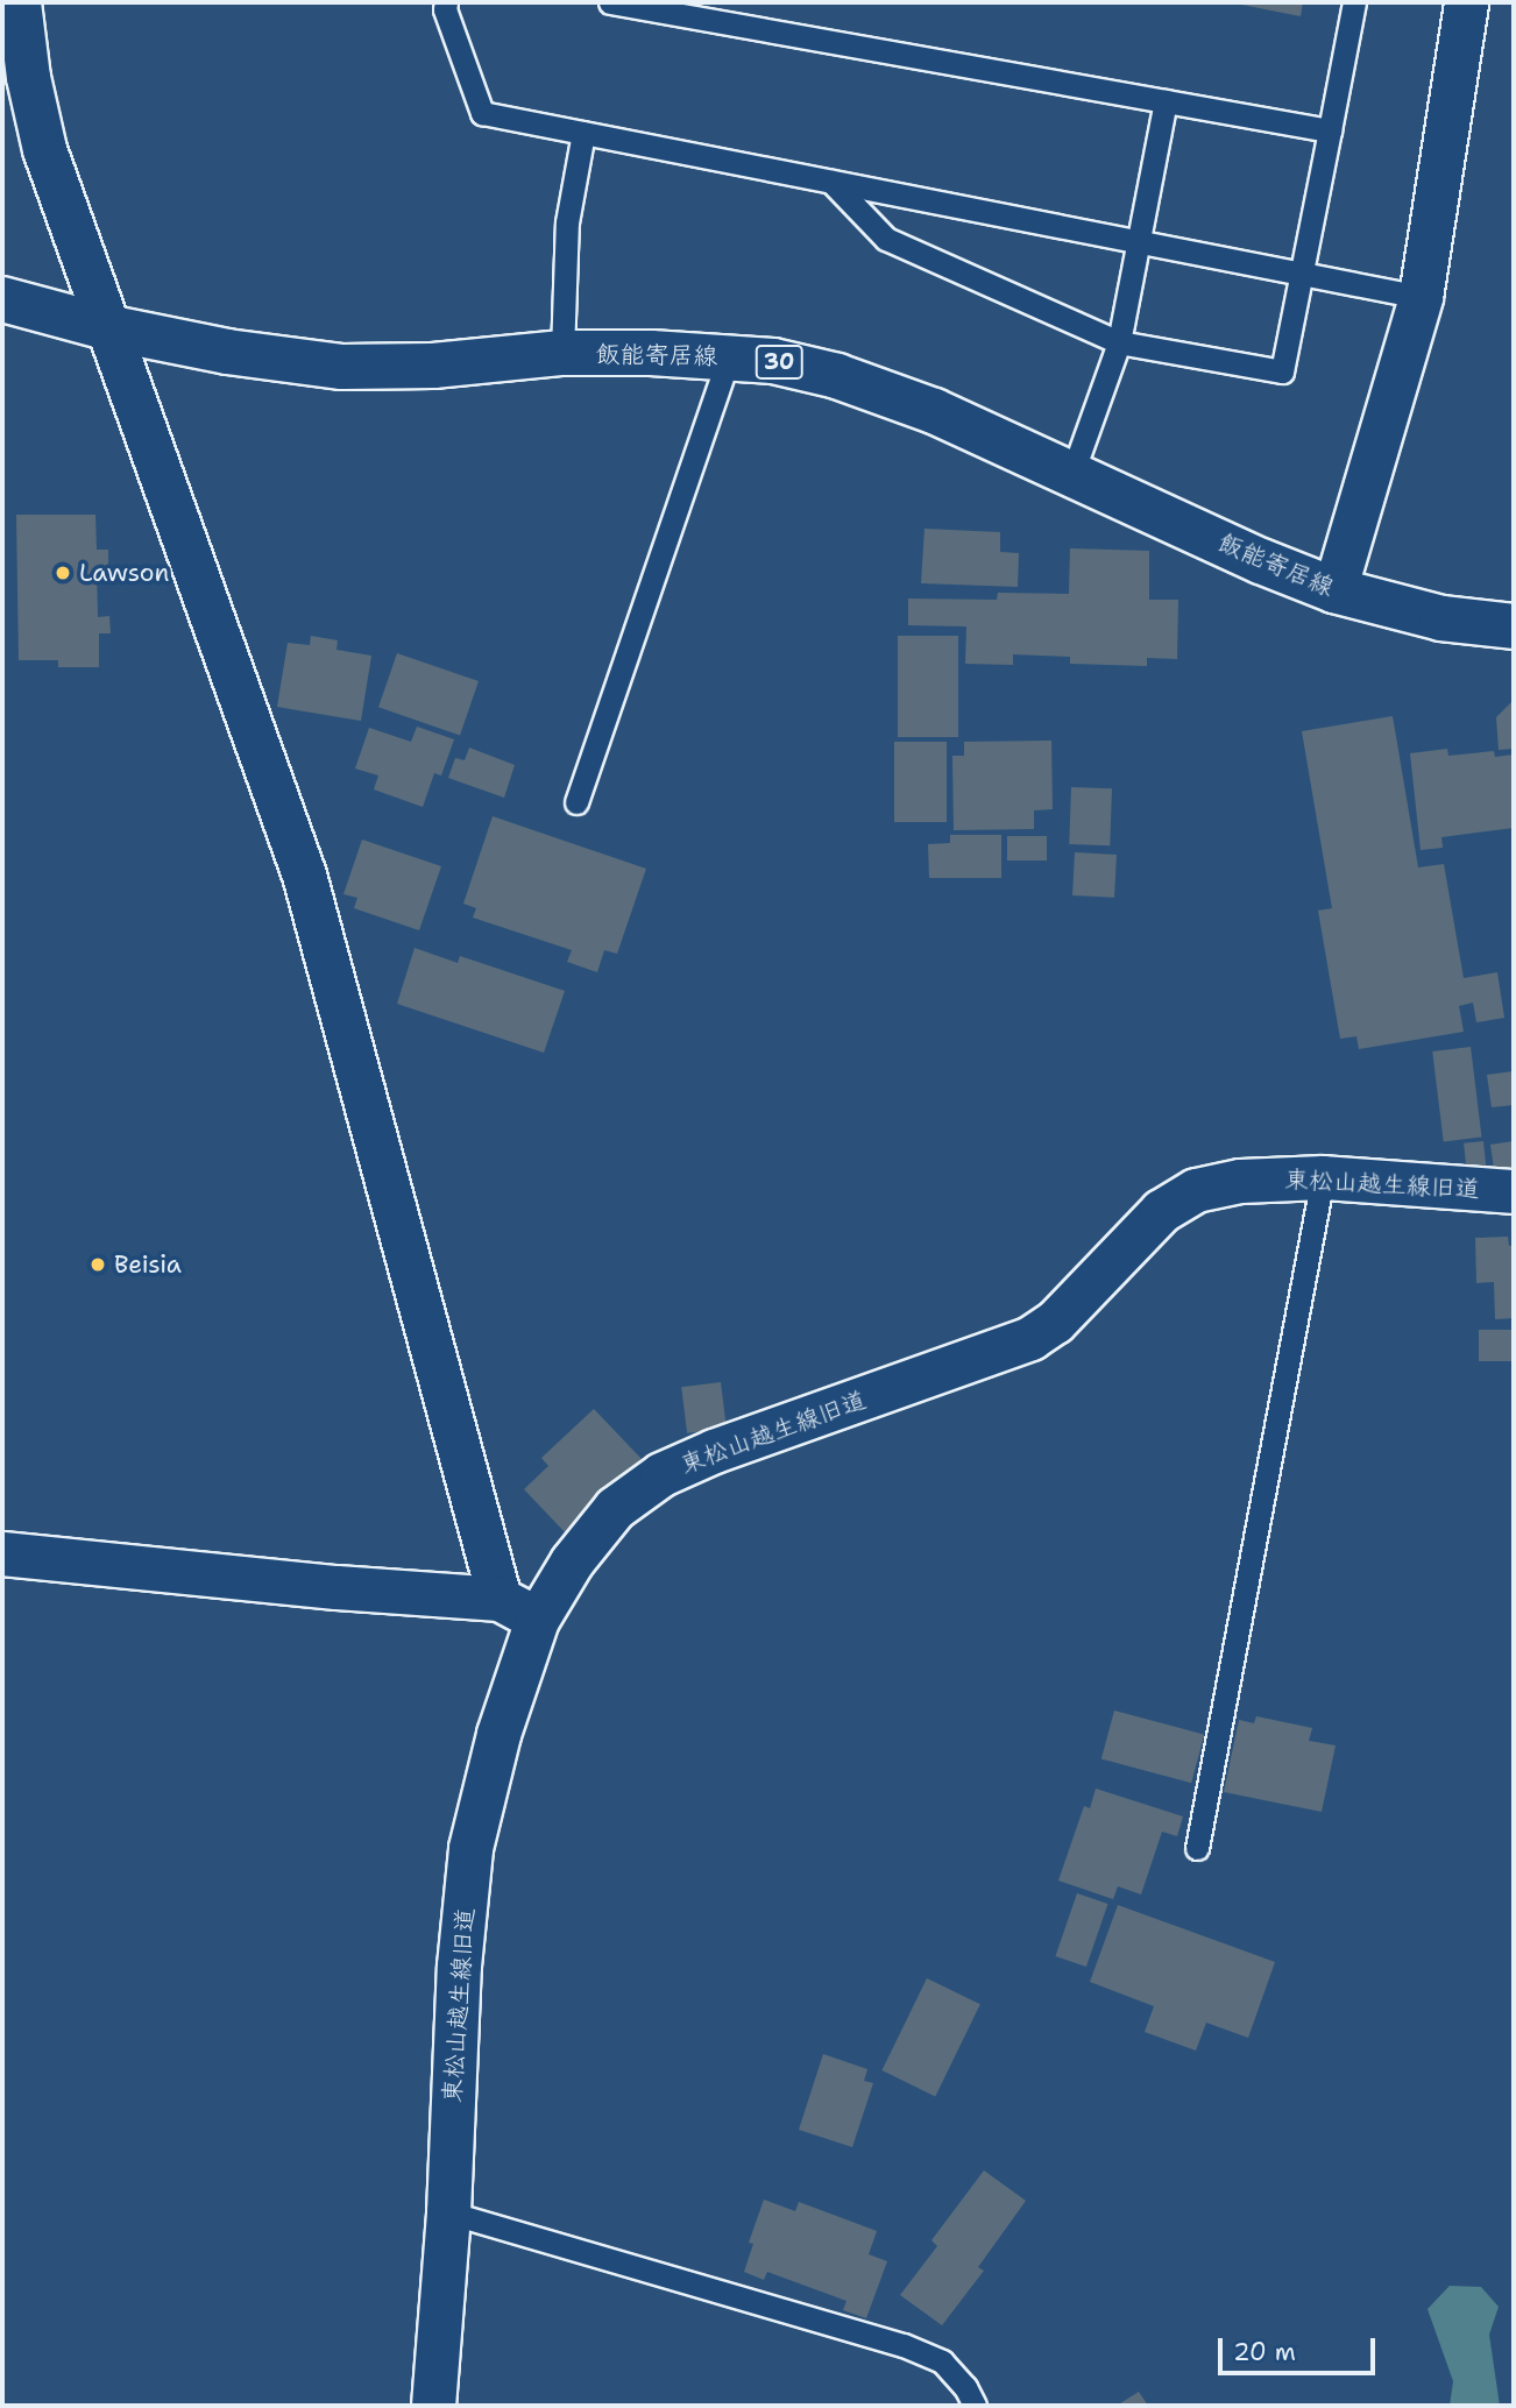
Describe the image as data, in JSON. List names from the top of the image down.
{
  "streets": {
    "main road": ["飯能寄居線", "30"],
    "street": ["東松山越生線旧道"]
  },
  "places": ["Lawson", "Beisia"],
  "scale_bar": "20 m"
}
